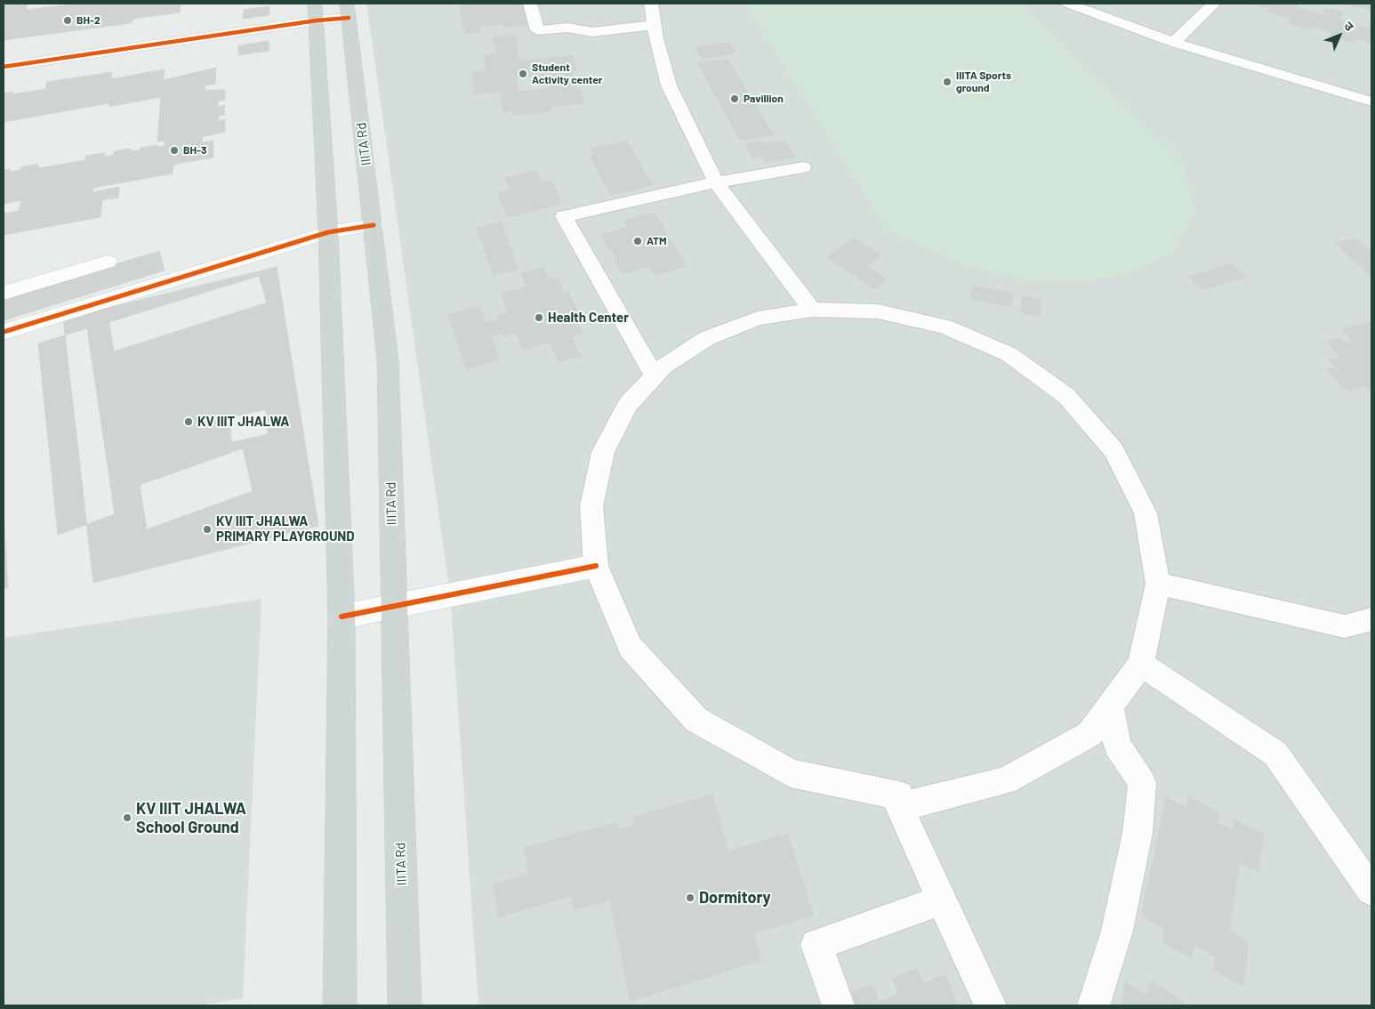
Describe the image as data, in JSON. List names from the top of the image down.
{
  "streets": {
    "main road": ["IIITA Rd"]
  },
  "places": [
    "BH-2",
    "Student Activity center",
    "IIITA Sports ground",
    "Pavillion",
    "BH-3",
    "ATM",
    "Health Center",
    "KV IIIT JHALWA",
    "KV IIIT JHALWA PRIMARY PLAYGROUND",
    "KV IIIT JHALWA School Ground",
    "Dormitory"
  ],
  "north": "top right"
}
